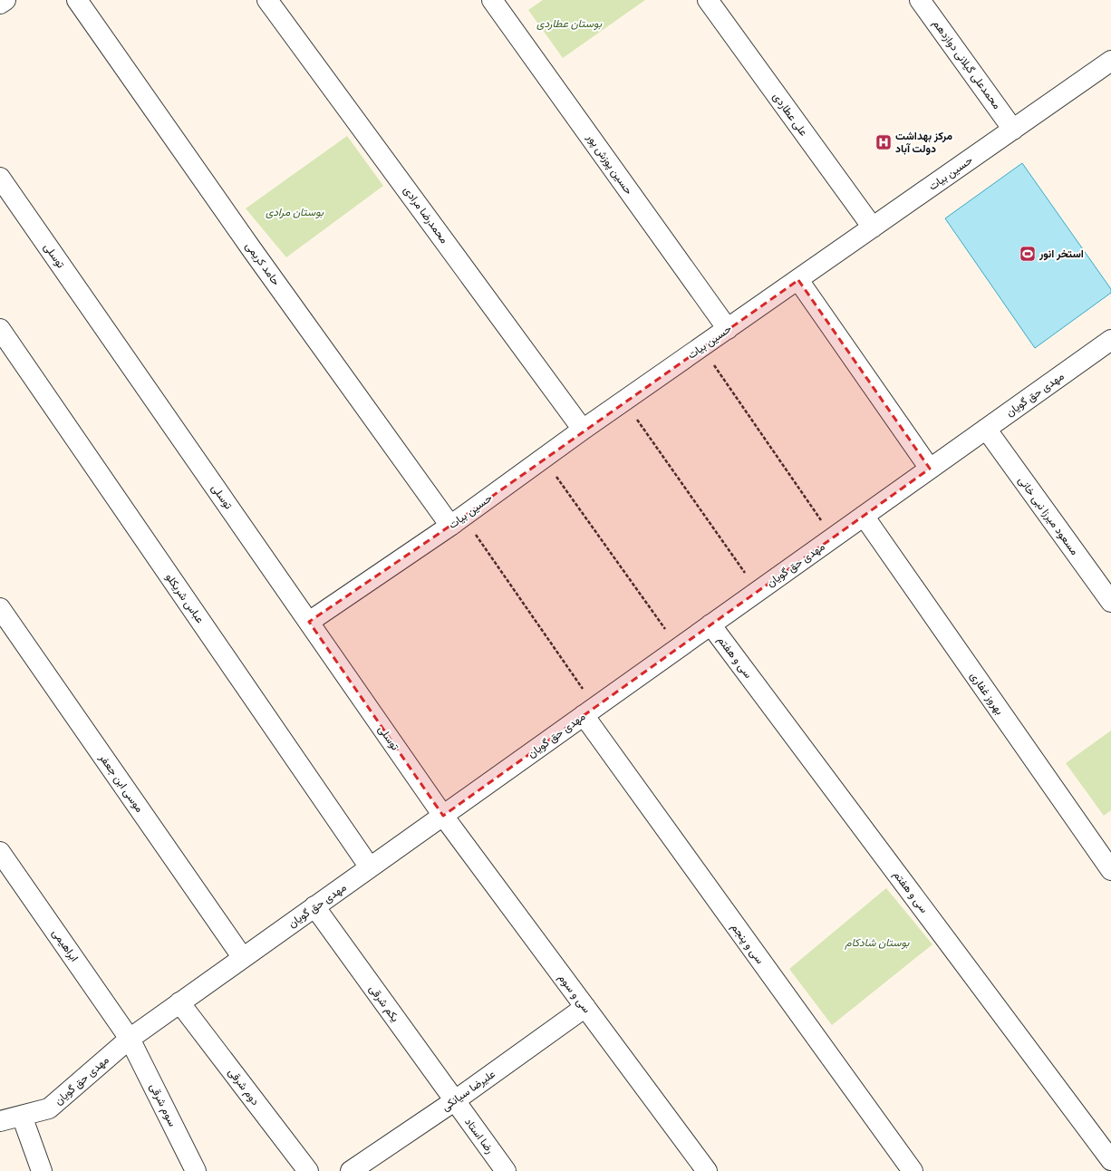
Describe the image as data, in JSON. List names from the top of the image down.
{
  "streets": {
    "street": [
      "محمدعلی گیلانی دوازدهم",
      "علی عطاردی",
      "حسین پوزش پور",
      "حسین بیات",
      "محمدرضا مرادی",
      "توسلی",
      "حامد کریمی",
      "مهدی حق گویان",
      "مسعود میرزا نبی خانی",
      "عباس شریکلو",
      "سی و هفتم",
      "بهروز غفاری",
      "موسی ابن جعفر",
      "سی و پنجم",
      "ابراهیمی",
      "سی و سوم",
      "یکم شرقی",
      "دوم شرقی",
      "علیرضا سیانکی",
      "سوم شرقی",
      "رضا استاد"
    ]
  },
  "crossings": [
    ["محمدعلی گیلانی دوازدهم", "حسین بیات"],
    ["علی عطاردی", "حسین بیات"],
    ["حسین پوزش پور", "حسین بیات"],
    ["حسین بیات", "محمدرضا مرادی"],
    ["حسین بیات", "توسلی"],
    ["حسین بیات", "حامد کریمی"],
    ["توسلی", "مهدی حق گویان"],
    ["توسلی", "سی و سوم"],
    ["مهدی حق گویان", "مسعود میرزا نبی خانی"],
    ["مهدی حق گویان", "عباس شریکلو"],
    ["مهدی حق گویان", "سی و هفتم"],
    ["مهدی حق گویان", "بهروز غفاری"],
    ["مهدی حق گویان", "موسی ابن جعفر"],
    ["مهدی حق گویان", "سی و پنجم"],
    ["مهدی حق گویان", "ابراهیمی"],
    ["مهدی حق گویان", "سی و سوم"],
    ["مهدی حق گویان", "یکم شرقی"],
    ["مهدی حق گویان", "دوم شرقی"],
    ["مهدی حق گویان", "سوم شرقی"],
    ["ابراهیمی", "سوم شرقی"],
    ["سی و سوم", "علیرضا سیانکی"],
    ["یکم شرقی", "علیرضا سیانکی"],
    ["یکم شرقی", "رضا استاد"],
    ["علیرضا سیانکی", "رضا استاد"]
  ],
  "parks": ["بوستان عطاردی", "بوستان مرادی", "بوستان شادکام"],
  "places": {
    "hospital": ["مرکز بهداشت دولت آباد"],
    "sports": ["استخر انور"]
  }
}
